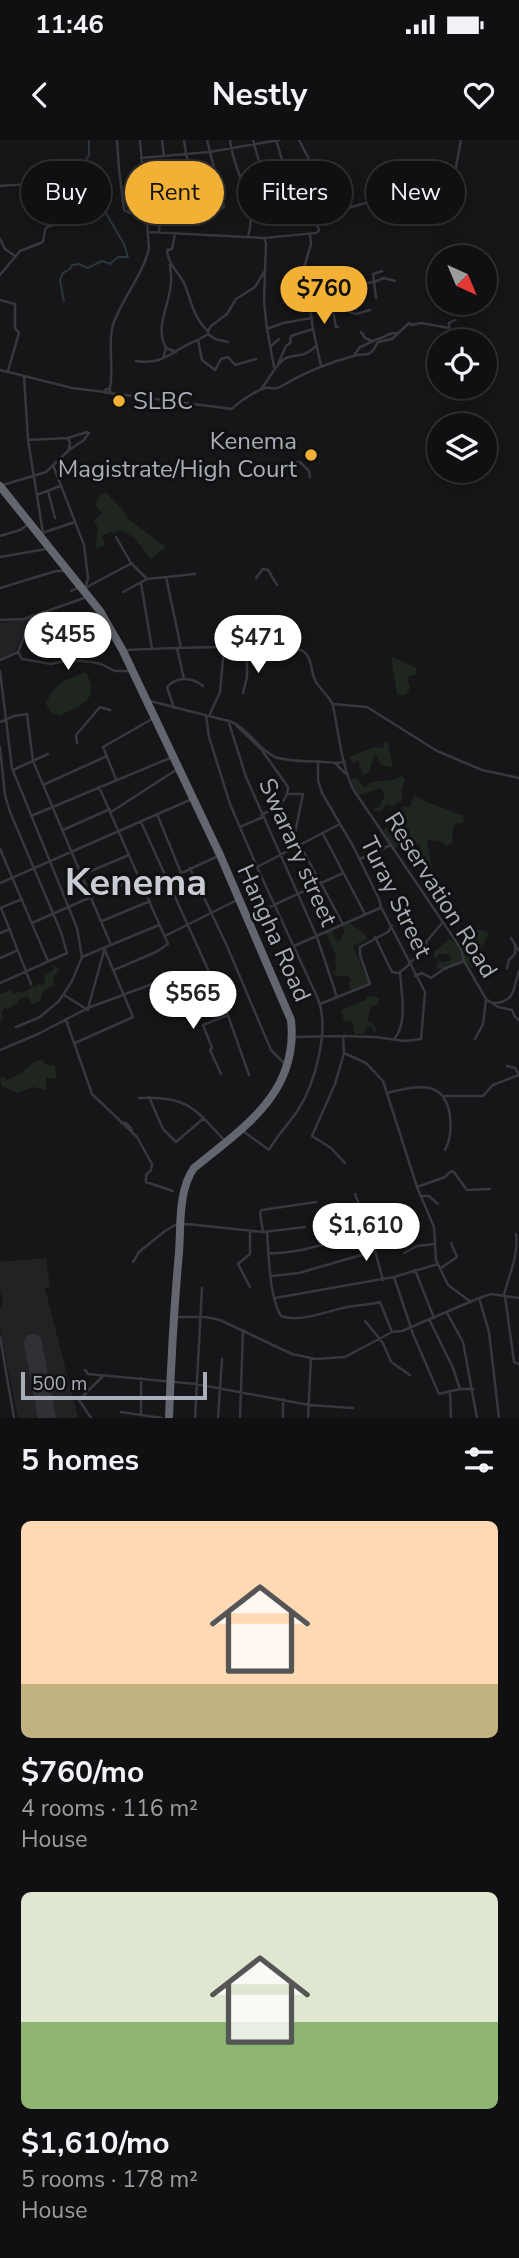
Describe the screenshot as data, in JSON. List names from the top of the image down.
{
  "streets": {
    "highway": ["Hangha Road"],
    "street": ["Swarary street", "Reservation Road", "Turay Street"]
  },
  "districts": ["Kenema"],
  "places": ["SLBC", "Kenema Magistrate/High Court"],
  "scale_bar": "500 m",
  "north": "bottom right",
  "page": {
    "status": "11:46",
    "header": "Nestly",
    "chip": [
      "Buy",
      "Rent",
      "Filters",
      "New"
    ],
    "price": [
      "$760",
      "$455",
      "$471",
      "$565",
      "$1,610"
    ],
    "scale": "500 m",
    "heading": "5 homes",
    "list": [
      {
        "name": "$760/mo",
        "note": "4 rooms · 116 m² · House"
      },
      {
        "name": "$1,610/mo",
        "note": "5 rooms · 178 m² · House"
      }
    ]
  }
}
